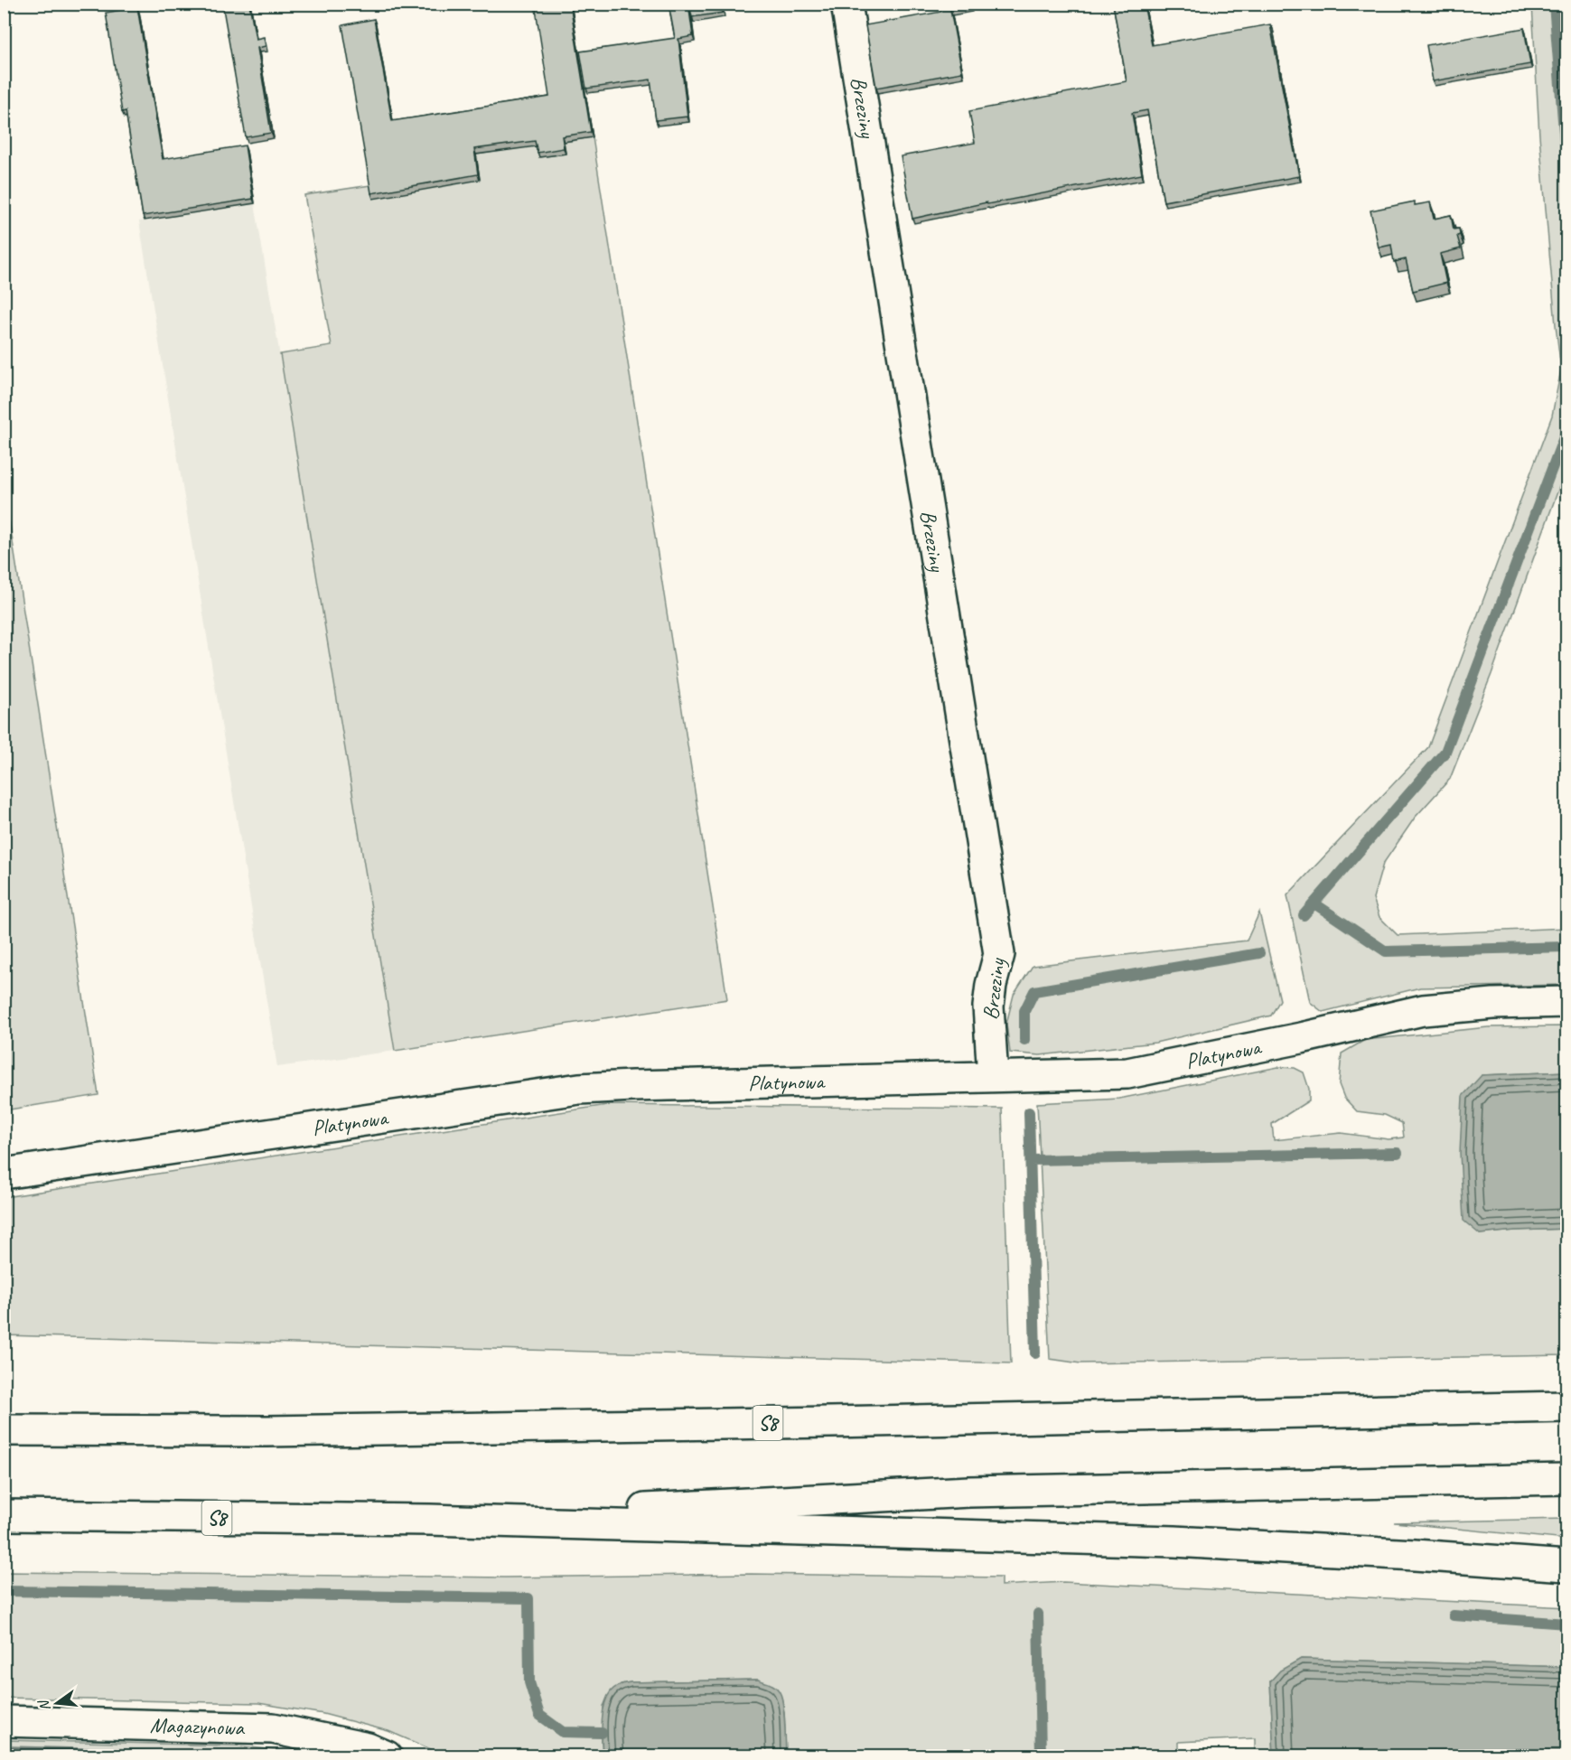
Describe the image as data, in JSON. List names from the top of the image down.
{
  "streets": {
    "main road": [
      "Brzeziny",
      "Platynowa",
      "S8",
      "Magazynowa"
    ]
  },
  "crossings": [
    ["Brzeziny", "Platynowa"]
  ],
  "north": "left"
}
